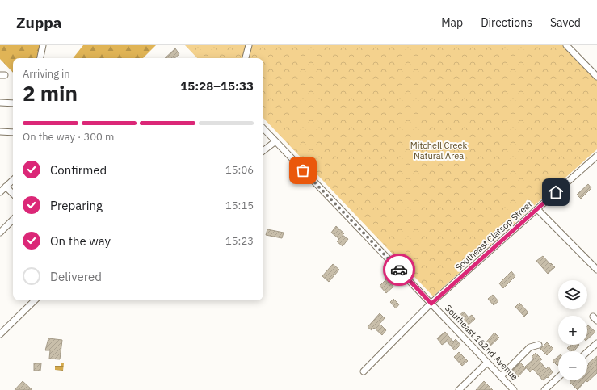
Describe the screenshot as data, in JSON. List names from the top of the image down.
{
  "streets": {
    "street": ["Southeast Clatsop Street", "Southeast 162nd Avenue"]
  },
  "crossings": [
    ["Southeast Clatsop Street", "Southeast 162nd Avenue"]
  ],
  "parks": ["Mitchell Creek Natural Area"],
  "page": {
    "header": "Zuppa",
    "nav": ["Map", "Directions", "Saved"],
    "heading": ["2 min", "Arriving in", "15:28–15:33"],
    "bar": "On the way · 300 m",
    "list": [
      ["Confirmed", "15:06"],
      ["Preparing", "15:15"],
      ["On the way", "15:23"],
      "Delivered"
    ],
    "map_buttons": ["+", "−"]
  }
}
